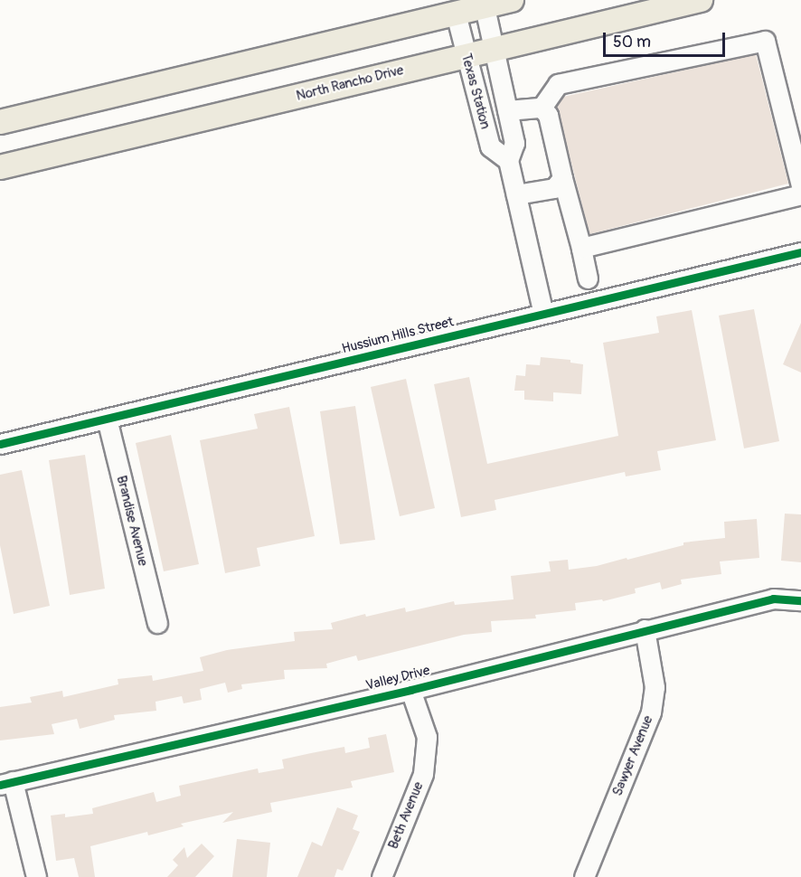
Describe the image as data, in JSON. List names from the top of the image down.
{
  "streets": {
    "main road": ["North Rancho Drive"],
    "street": [
      "Texas Station",
      "Hussium Hills Street",
      "Brandise Avenue",
      "Valley Drive",
      "Sawyer Avenue",
      "Beth Avenue"
    ]
  },
  "crossings": [
    ["North Rancho Drive", "Texas Station"],
    ["Texas Station", "Hussium Hills Street"],
    ["Hussium Hills Street", "Brandise Avenue"],
    ["Valley Drive", "Sawyer Avenue"],
    ["Valley Drive", "Beth Avenue"]
  ],
  "scale_bar": "50 m"
}
